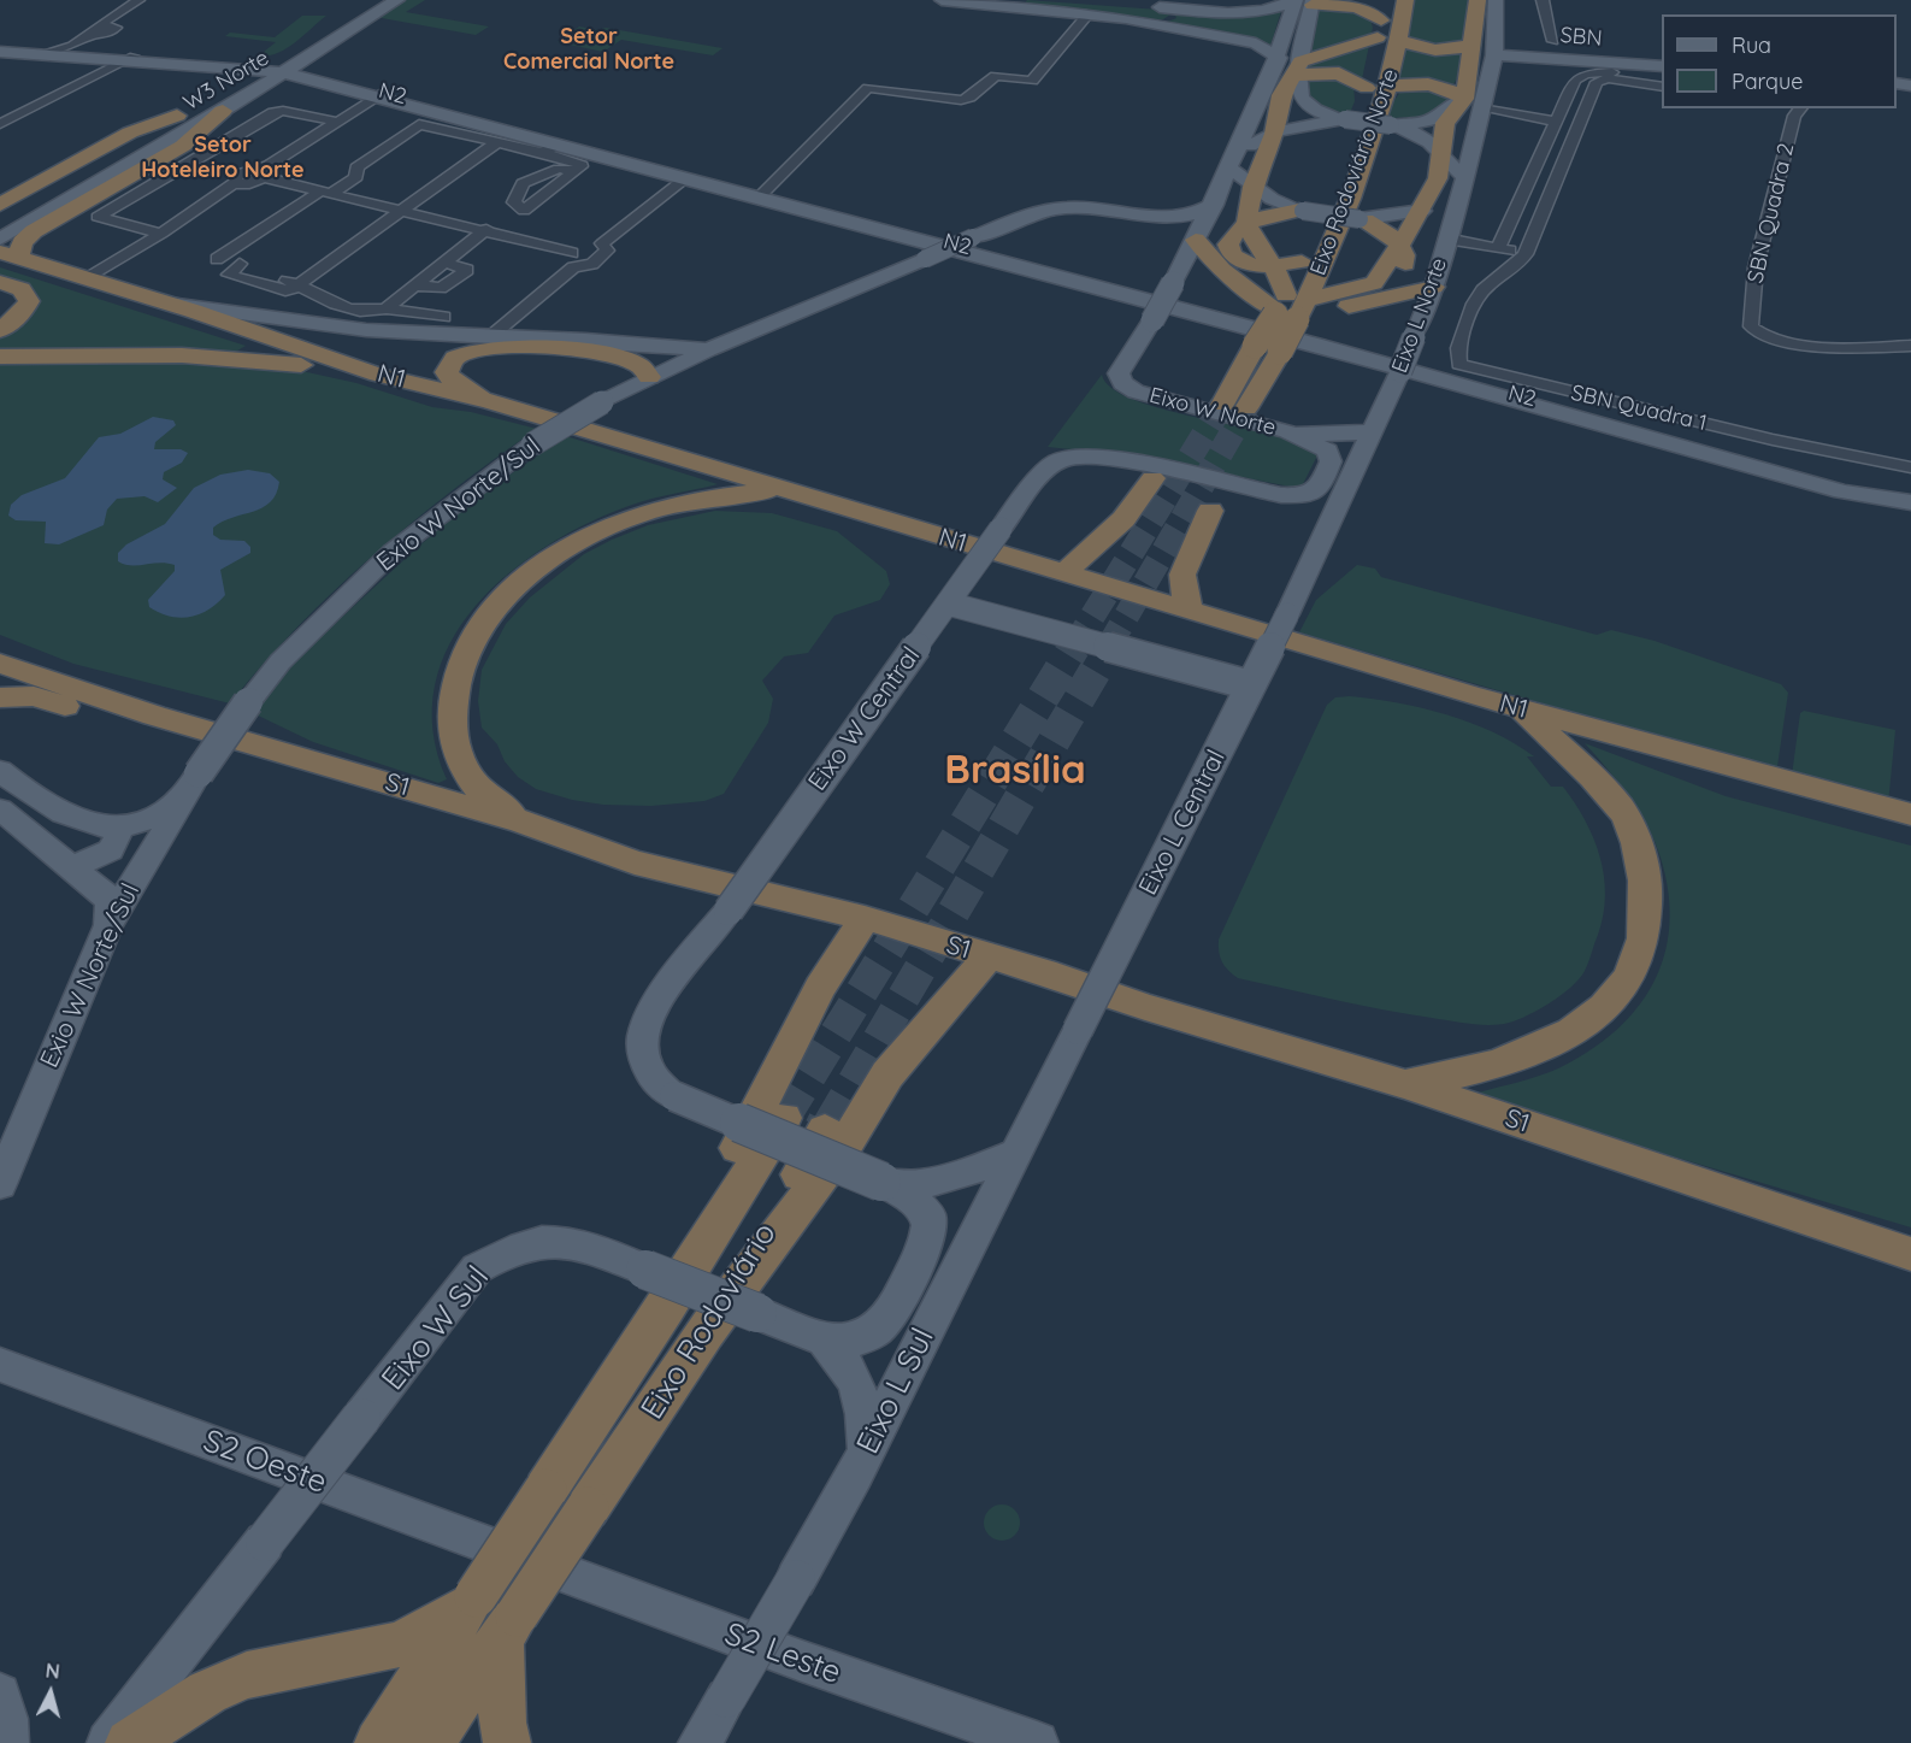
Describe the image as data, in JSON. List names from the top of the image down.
{
  "streets": {
    "highway": [
      "Eixo Rodoviário Norte",
      "N1",
      "S1",
      "Eixo Rodoviário"
    ],
    "main road": [
      "SBN",
      "W3 Norte",
      "N2",
      "Eixo L Norte",
      "Eixo W Norte",
      "Exio W Norte/Sul",
      "Eixo W Central",
      "Eixo L Central",
      "Eixo W Sul",
      "Eixo L Sul",
      "S2 Oeste",
      "S2 Leste"
    ],
    "street": ["SBN Quadra 2", "SBN Quadra 1"]
  },
  "crossings": [
    ["SBN", "Eixo L Norte"],
    ["W3 Norte", "N2"],
    ["Eixo L Norte", "Eixo L Central"],
    ["Eixo W Norte", "Exio W Norte/Sul"],
    ["Eixo W Norte", "Eixo W Central"],
    ["Eixo W Central", "Eixo W Sul"],
    ["Eixo L Central", "Eixo L Sul"],
    ["S2 Oeste", "S2 Leste"]
  ],
  "districts": ["Setor Comercial Norte", "Setor Hoteleiro Norte", "Brasília"],
  "legend": ["Rua", "Parque"],
  "north": "top"
}
